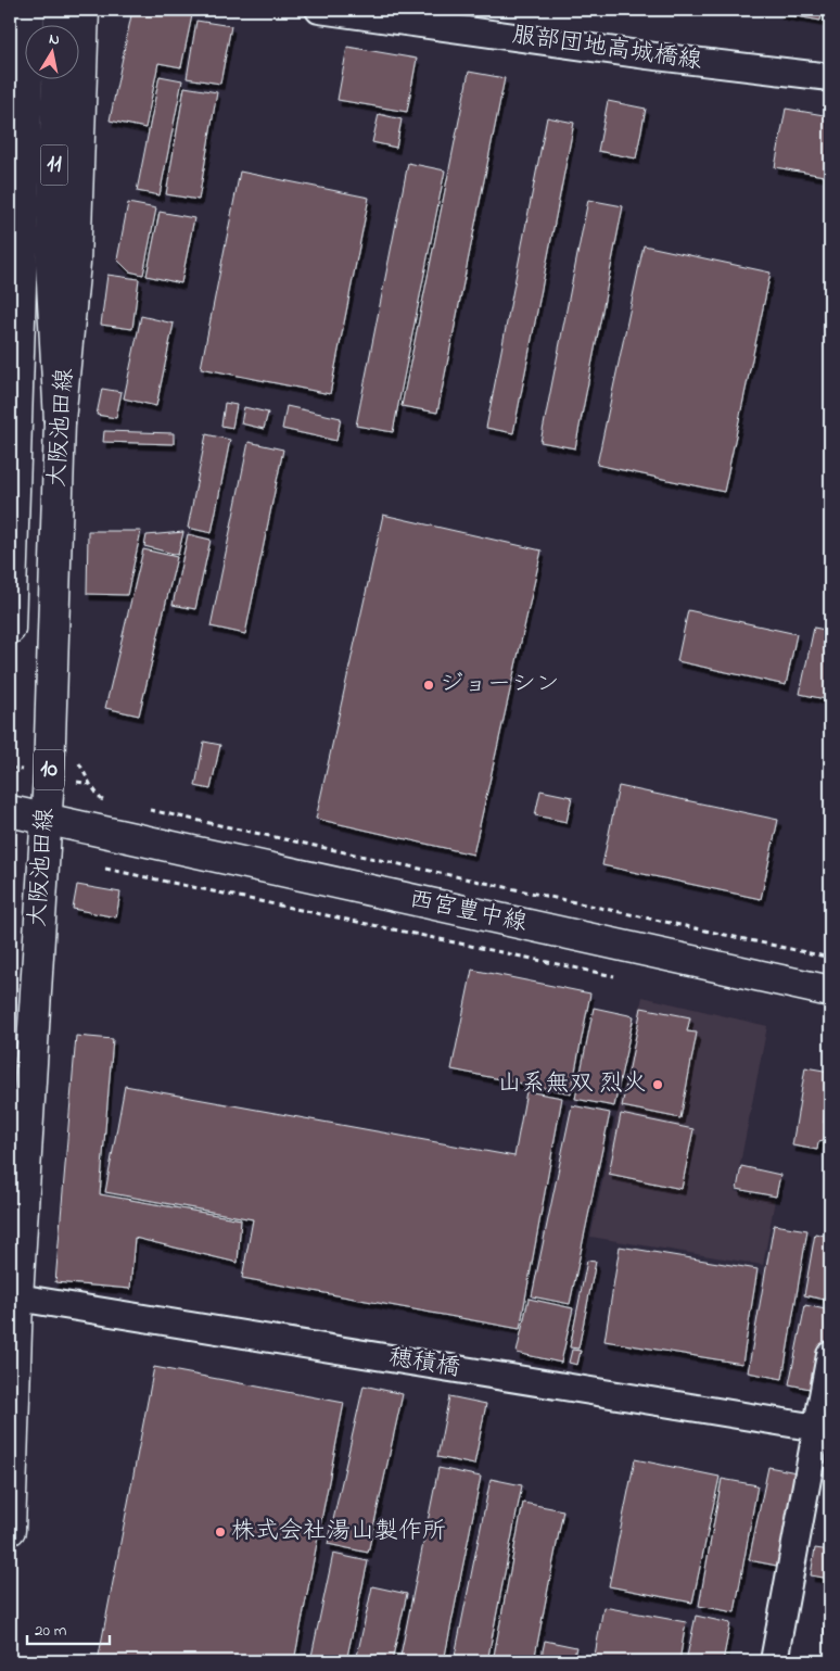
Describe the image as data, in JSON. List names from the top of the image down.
{
  "streets": {
    "main road": [
      "11",
      "大阪池田線",
      "10",
      "西宮豊中線"
    ],
    "street": ["服部団地高城橋線", "穂積橋"]
  },
  "crossings": [
    ["11", "大阪池田線"],
    ["大阪池田線", "西宮豊中線"],
    ["大阪池田線", "穂積橋"]
  ],
  "places": ["ジョーシン", "山系無双 烈火", "株式会社湯山製作所"],
  "scale_bar": "20 m",
  "north": "top"
}
